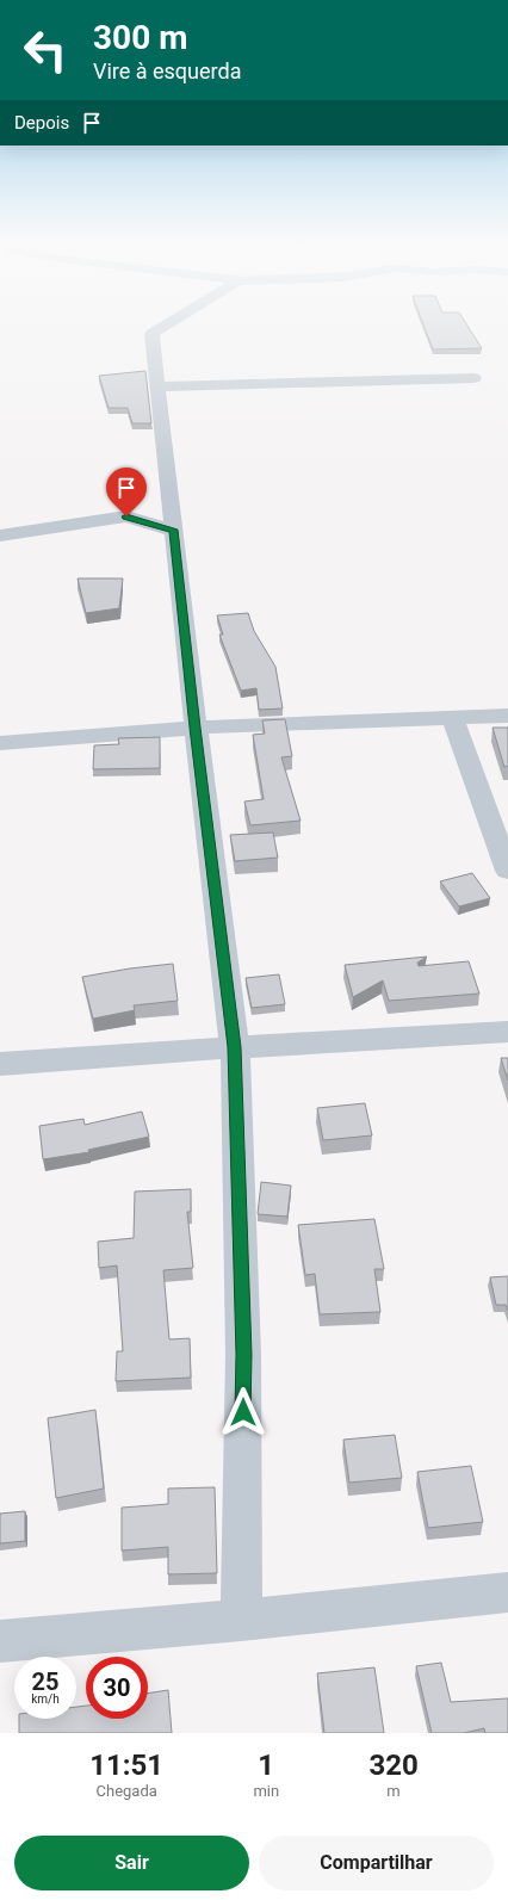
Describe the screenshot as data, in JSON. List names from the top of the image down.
{
  "page": {
    "turn": ["300 m", "Vire à esquerda"],
    "then": "Depois",
    "speed": "25 km/h",
    "limit": "30",
    "eta": [
      "11:51",
      "Chegada",
      "1",
      "min",
      "320",
      "m"
    ],
    "buttons": ["Sair", "Compartilhar"]
  }
}
